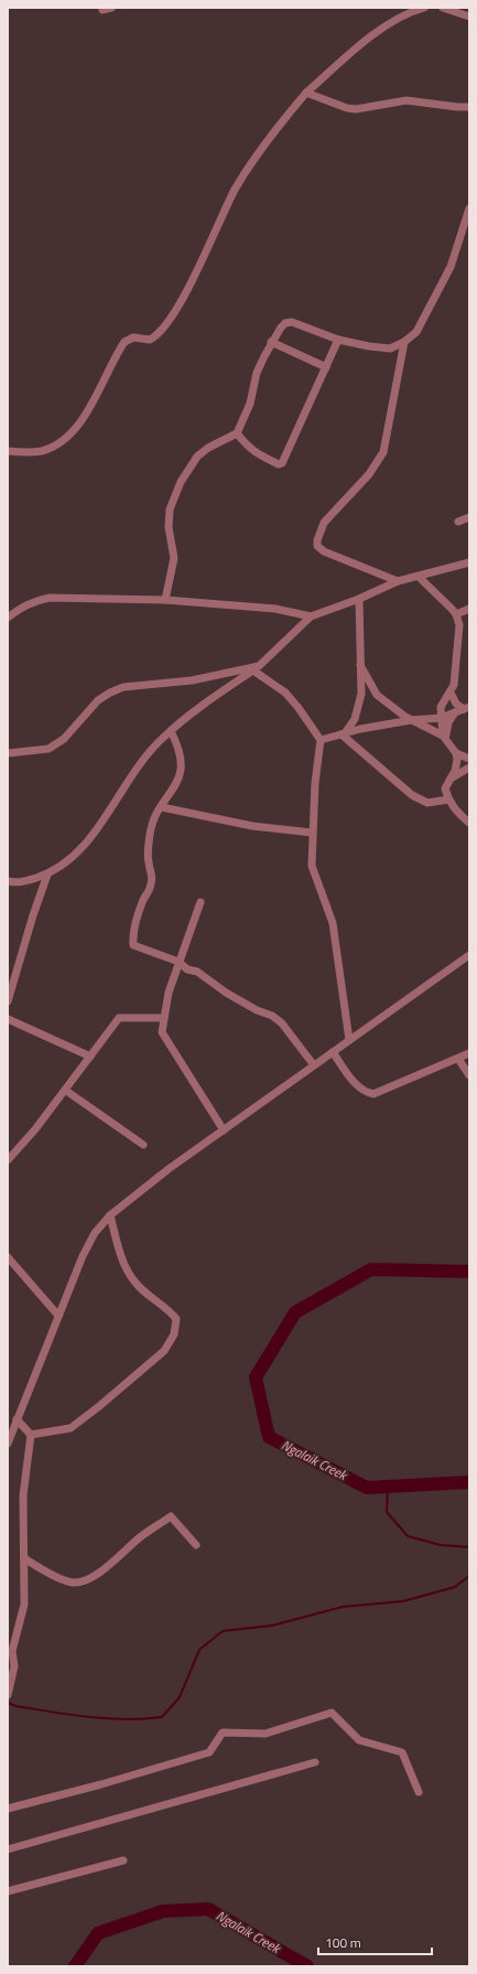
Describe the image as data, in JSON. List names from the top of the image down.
{
  "water": ["Ngalaik Creek"],
  "scale_bar": "100 m"
}
